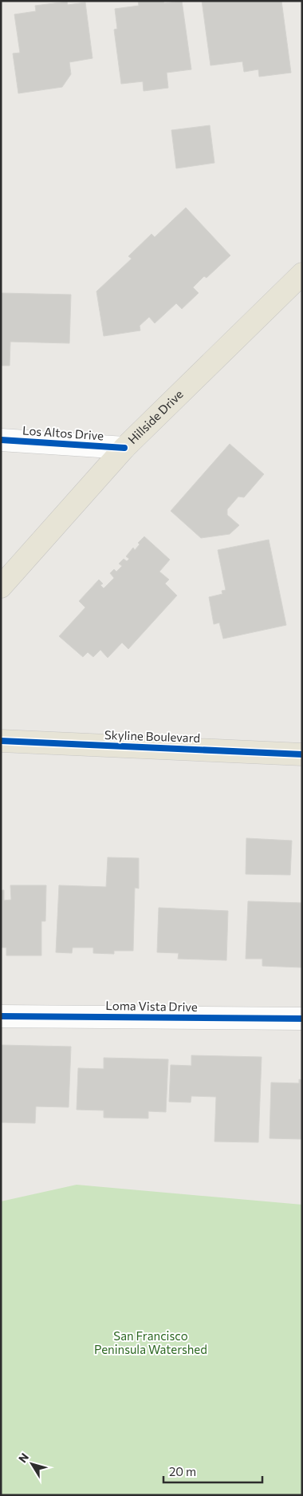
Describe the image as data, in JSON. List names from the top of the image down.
{
  "streets": {
    "main road": ["Hillside Drive", "Skyline Boulevard"],
    "street": ["Los Altos Drive", "Loma Vista Drive"]
  },
  "crossings": [
    ["Hillside Drive", "Los Altos Drive"]
  ],
  "parks": ["San Francisco Peninsula Watershed"],
  "scale_bar": "20 m",
  "north": "top left"
}
